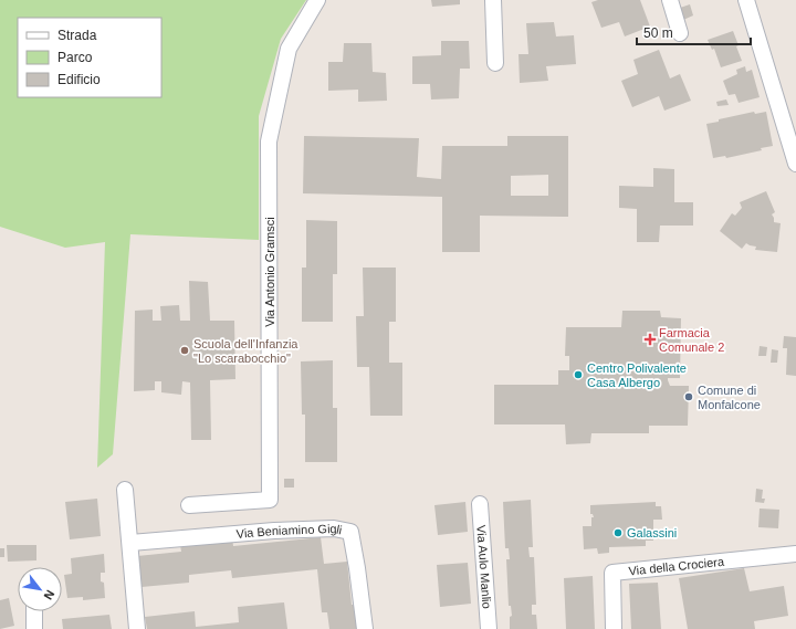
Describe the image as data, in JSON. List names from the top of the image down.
{
  "streets": {
    "street": [
      "Via Antonio Gramsci",
      "Via Beniamino Gigli",
      "Via della Crociera",
      "Via Aulo Manlio"
    ]
  },
  "places": {
    "health": ["Farmacia Comunale 2"],
    "other": [
      "Scuola dell'Infanzia \"Lo scarabocchio\"",
      "Centro Polivalente Casa Albergo",
      "Comune di Monfalcone",
      "Galassini"
    ]
  },
  "legend": ["Strada", "Parco", "Edificio"],
  "scale_bar": "50 m",
  "north": "bottom right"
}
